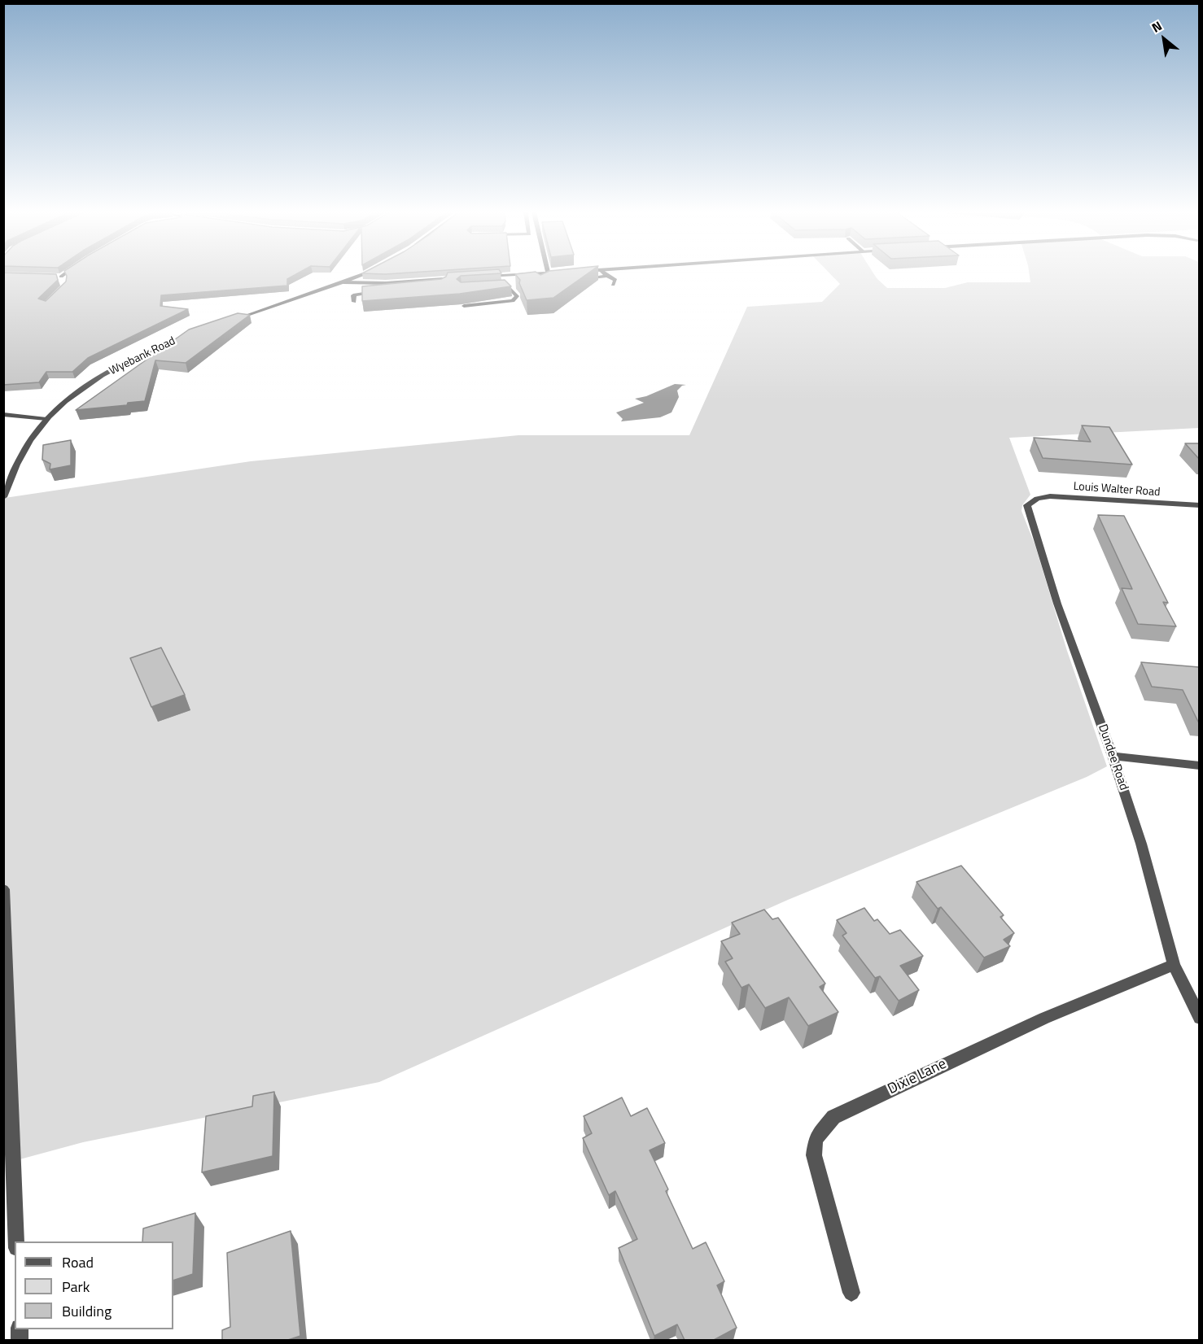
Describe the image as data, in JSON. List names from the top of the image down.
{
  "streets": {
    "street": [
      "Wyebank Road",
      "Louis Walter Road",
      "Dundee Road",
      "Dixie Lane"
    ]
  },
  "crossings": [
    ["Louis Walter Road", "Dundee Road"],
    ["Dundee Road", "Dixie Lane"]
  ],
  "legend": ["Road", "Park", "Building"],
  "north": "top left"
}
